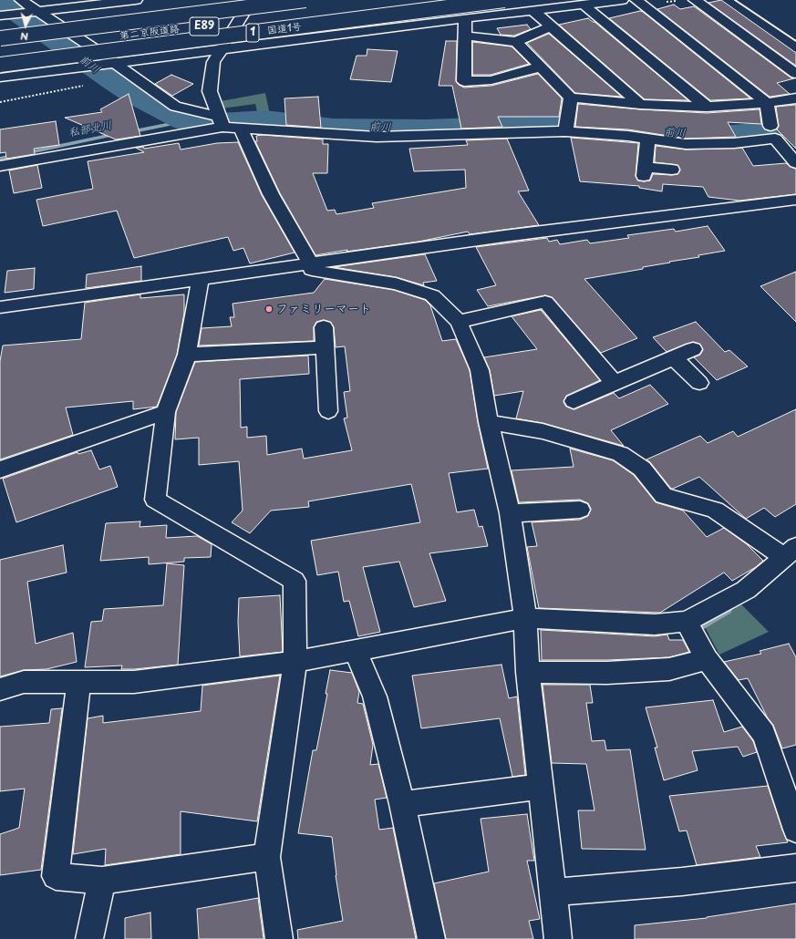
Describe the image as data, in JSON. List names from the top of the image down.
{
  "streets": {
    "main road": [
      "E89",
      "国道1号",
      "第二京阪道路",
      "1"
    ]
  },
  "water": ["前川", "私部北川"],
  "places": ["ファミリーマート"],
  "north": "bottom"
}
